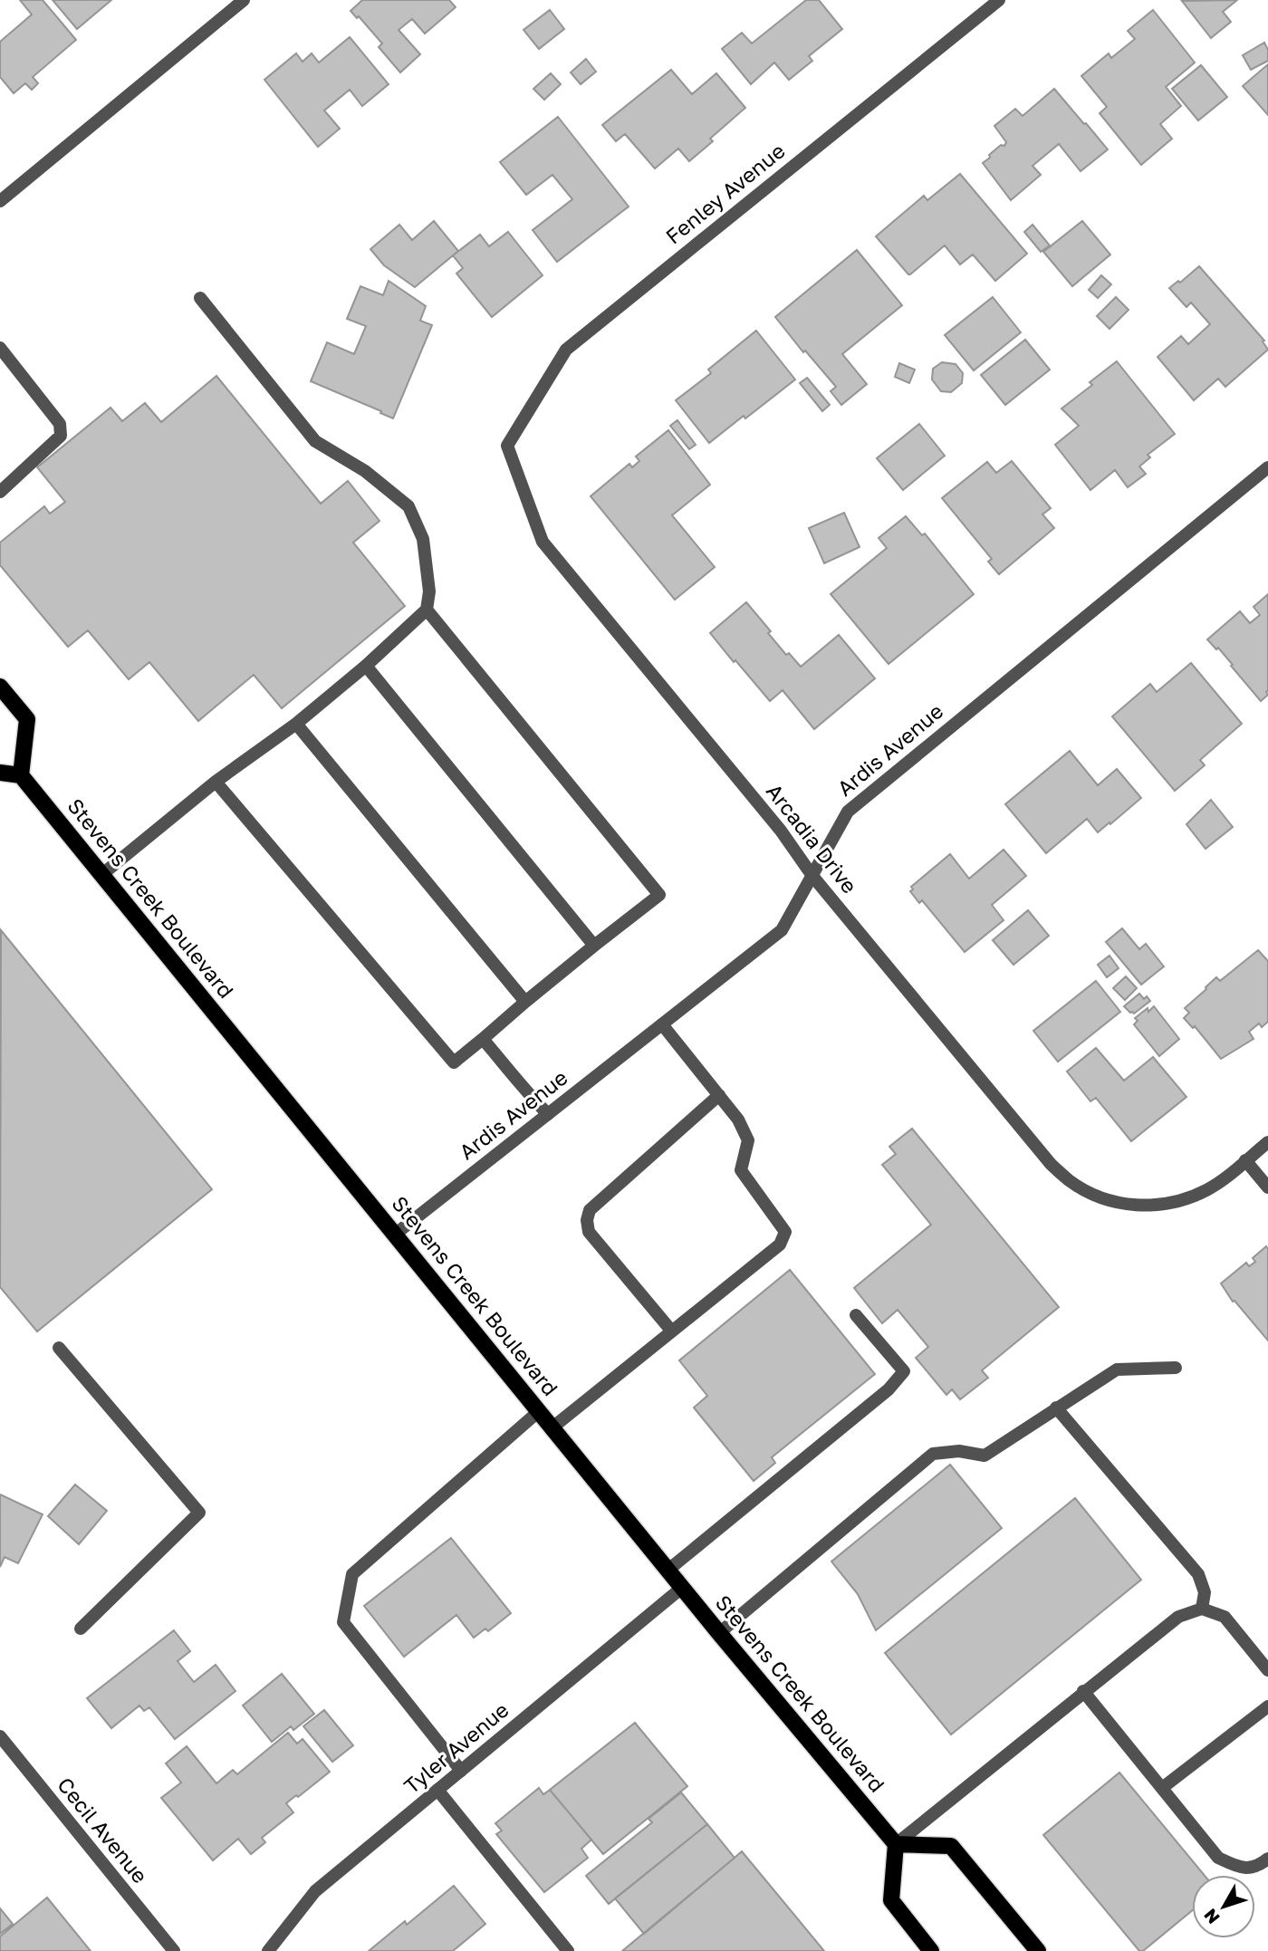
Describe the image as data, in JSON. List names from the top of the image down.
{
  "streets": {
    "main road": ["Stevens Creek Boulevard"],
    "street": [
      "Fenley Avenue",
      "Ardis Avenue",
      "Arcadia Drive",
      "Tyler Avenue",
      "Cecil Avenue"
    ]
  },
  "crossings": [
    ["Fenley Avenue", "Arcadia Drive"],
    ["Ardis Avenue", "Arcadia Drive"],
    ["Ardis Avenue", "Stevens Creek Boulevard"],
    ["Stevens Creek Boulevard", "Tyler Avenue"]
  ],
  "north": "bottom left"
}
